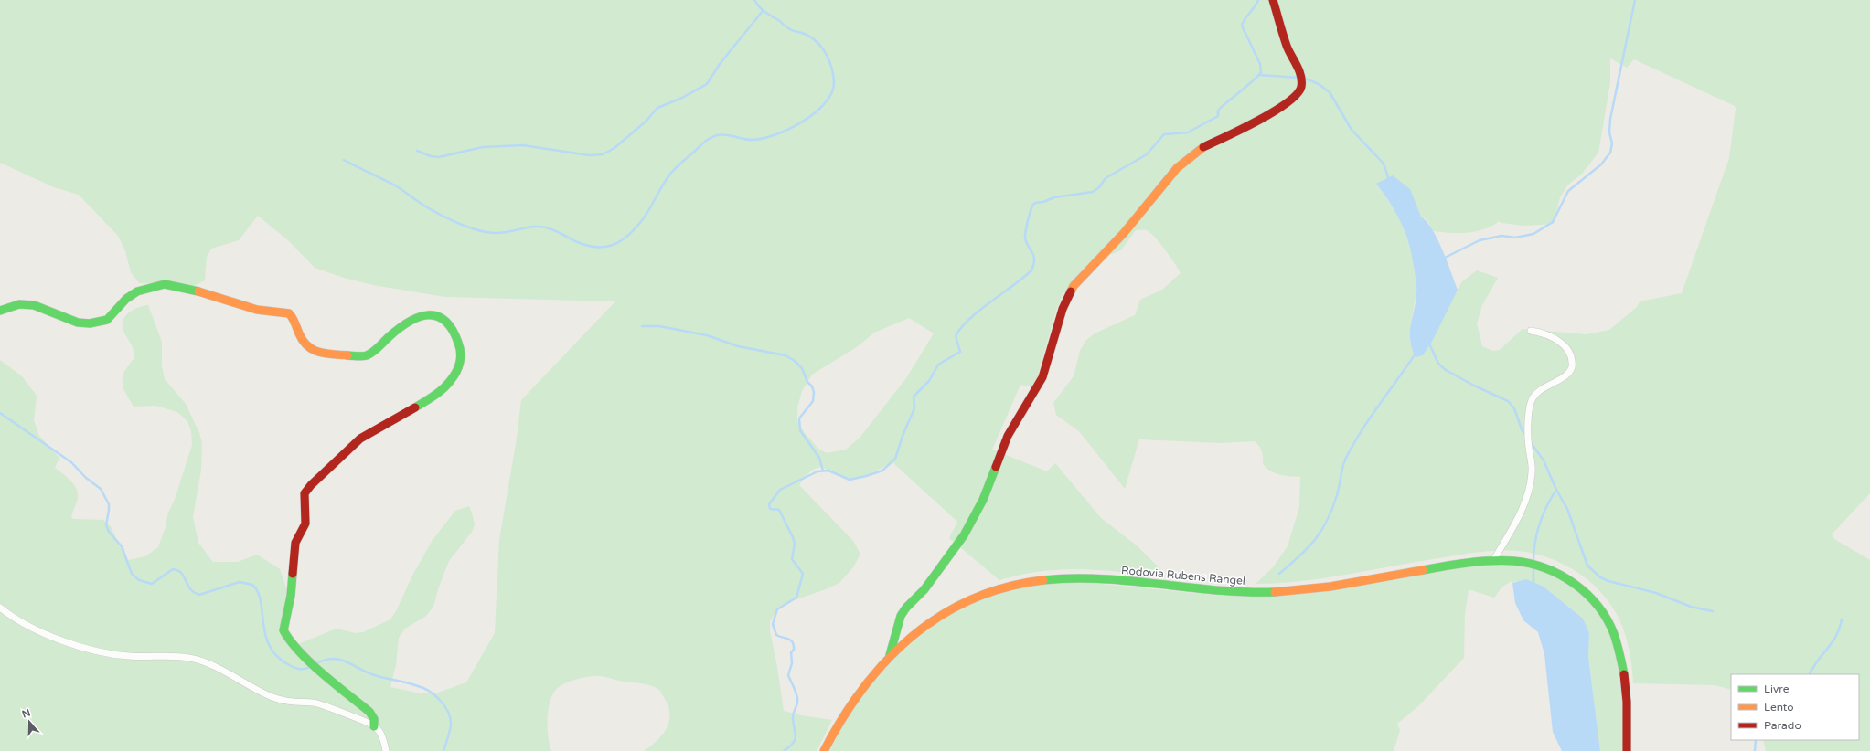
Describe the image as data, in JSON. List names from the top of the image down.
{
  "streets": {
    "street": ["Rodovia Rubens Rangel"]
  },
  "legend": ["Livre", "Lento", "Parado"],
  "north": "top"
}
